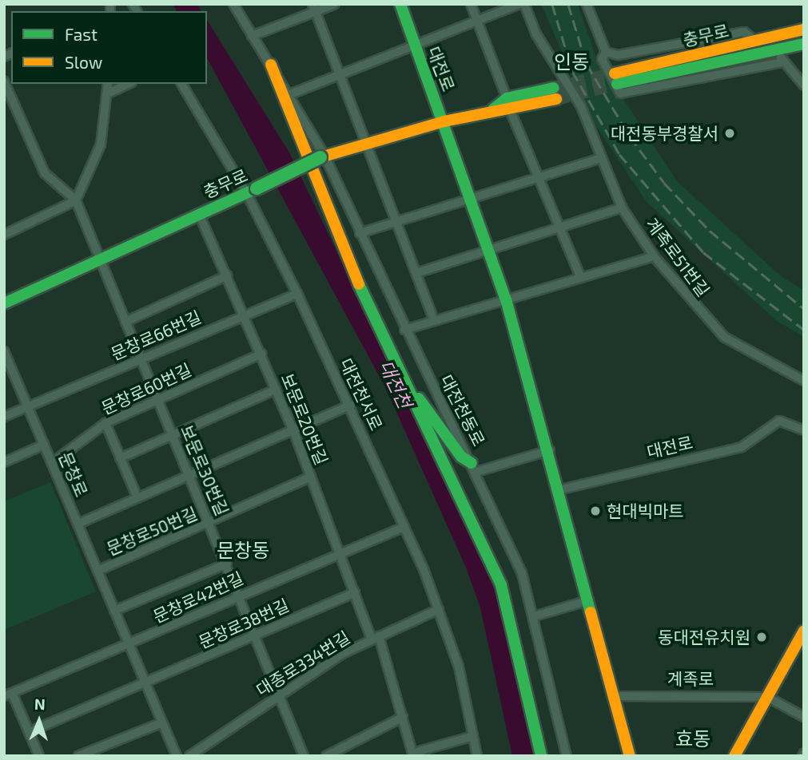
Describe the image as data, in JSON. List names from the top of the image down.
{
  "streets": {
    "main road": ["충무로", "대전로"],
    "street": [
      "계족로51번길",
      "문창로66번길",
      "문창로60번길",
      "대전천서로",
      "대전천동로",
      "보문로20번길",
      "보문로30번길",
      "문창로",
      "문창로50번길",
      "문창로42번길",
      "문창로38번길",
      "대종로334번길",
      "계족로"
    ]
  },
  "crossings": [
    ["충무로", "대전로"],
    ["충무로", "대전천서로"],
    ["충무로", "대전천동로"],
    ["충무로", "보문로20번길"],
    ["충무로", "보문로30번길"],
    ["대전로", "계족로"],
    ["문창로66번길", "대전천서로"],
    ["문창로66번길", "보문로20번길"],
    ["문창로66번길", "보문로30번길"],
    ["문창로66번길", "문창로"],
    ["문창로60번길", "보문로20번길"],
    ["문창로60번길", "보문로30번길"],
    ["문창로60번길", "문창로"],
    ["대전천서로", "문창로42번길"],
    ["대전천서로", "대종로334번길"],
    ["보문로20번길", "문창로50번길"],
    ["보문로20번길", "문창로42번길"],
    ["보문로20번길", "문창로38번길"],
    ["보문로20번길", "대종로334번길"],
    ["보문로30번길", "문창로50번길"],
    ["보문로30번길", "문창로42번길"],
    ["보문로30번길", "문창로38번길"],
    ["보문로30번길", "대종로334번길"],
    ["문창로", "문창로50번길"],
    ["문창로", "문창로42번길"],
    ["문창로", "문창로38번길"]
  ],
  "districts": ["인동", "문창동", "효동"],
  "water": ["대전천"],
  "places": ["대전동부경찰서", "현대빅마트", "동대전유치원"],
  "legend": ["Fast", "Slow"],
  "north": "top"
}
